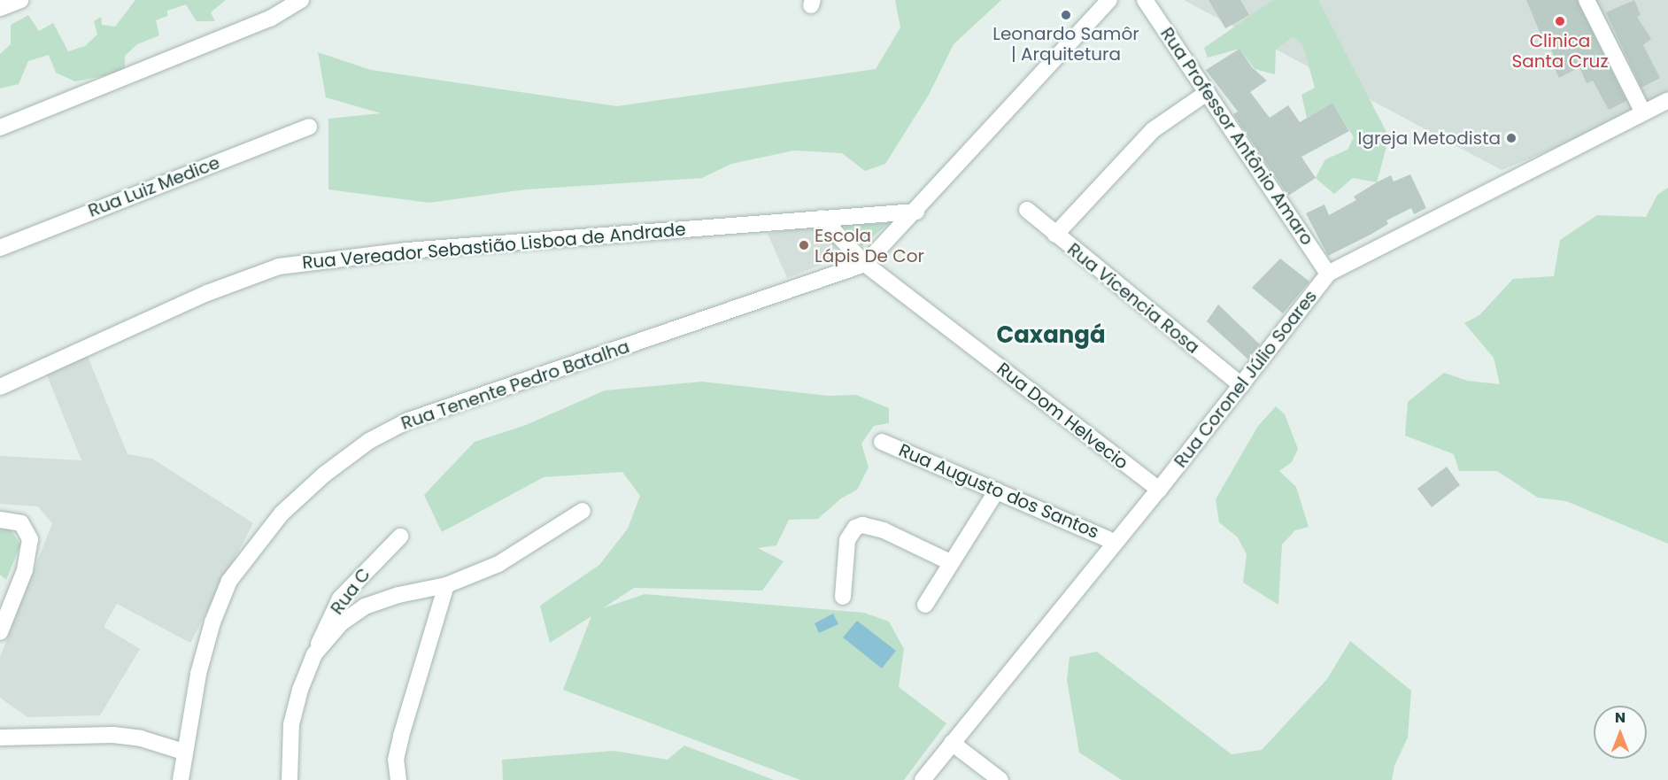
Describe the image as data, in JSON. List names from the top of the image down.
{
  "streets": {
    "street": [
      "Rua Professor Antônio Amaro",
      "Rua Luiz Medice",
      "Rua Vereador Sebastião Lisboa de Andrade",
      "Rua Vicencia Rosa",
      "Rua Coronel Júlio Soares",
      "Rua Tenente Pedro Batalha",
      "Rua Dom Helvecio",
      "Rua Augusto dos Santos",
      "Rua C"
    ]
  },
  "crossings": [
    ["Rua Professor Antônio Amaro", "Rua Coronel Júlio Soares"],
    ["Rua Vereador Sebastião Lisboa de Andrade", "Rua Dom Helvecio"],
    ["Rua Vicencia Rosa", "Rua Coronel Júlio Soares"],
    ["Rua Coronel Júlio Soares", "Rua Dom Helvecio"],
    ["Rua Coronel Júlio Soares", "Rua Augusto dos Santos"],
    ["Rua Tenente Pedro Batalha", "Rua Dom Helvecio"]
  ],
  "districts": ["Caxangá"],
  "places": [
    "Leonardo Samôr | Arquitetura",
    "Clinica Santa Cruz",
    "Igreja Metodista",
    "Escola Lápis De Cor"
  ],
  "north": "top"
}
